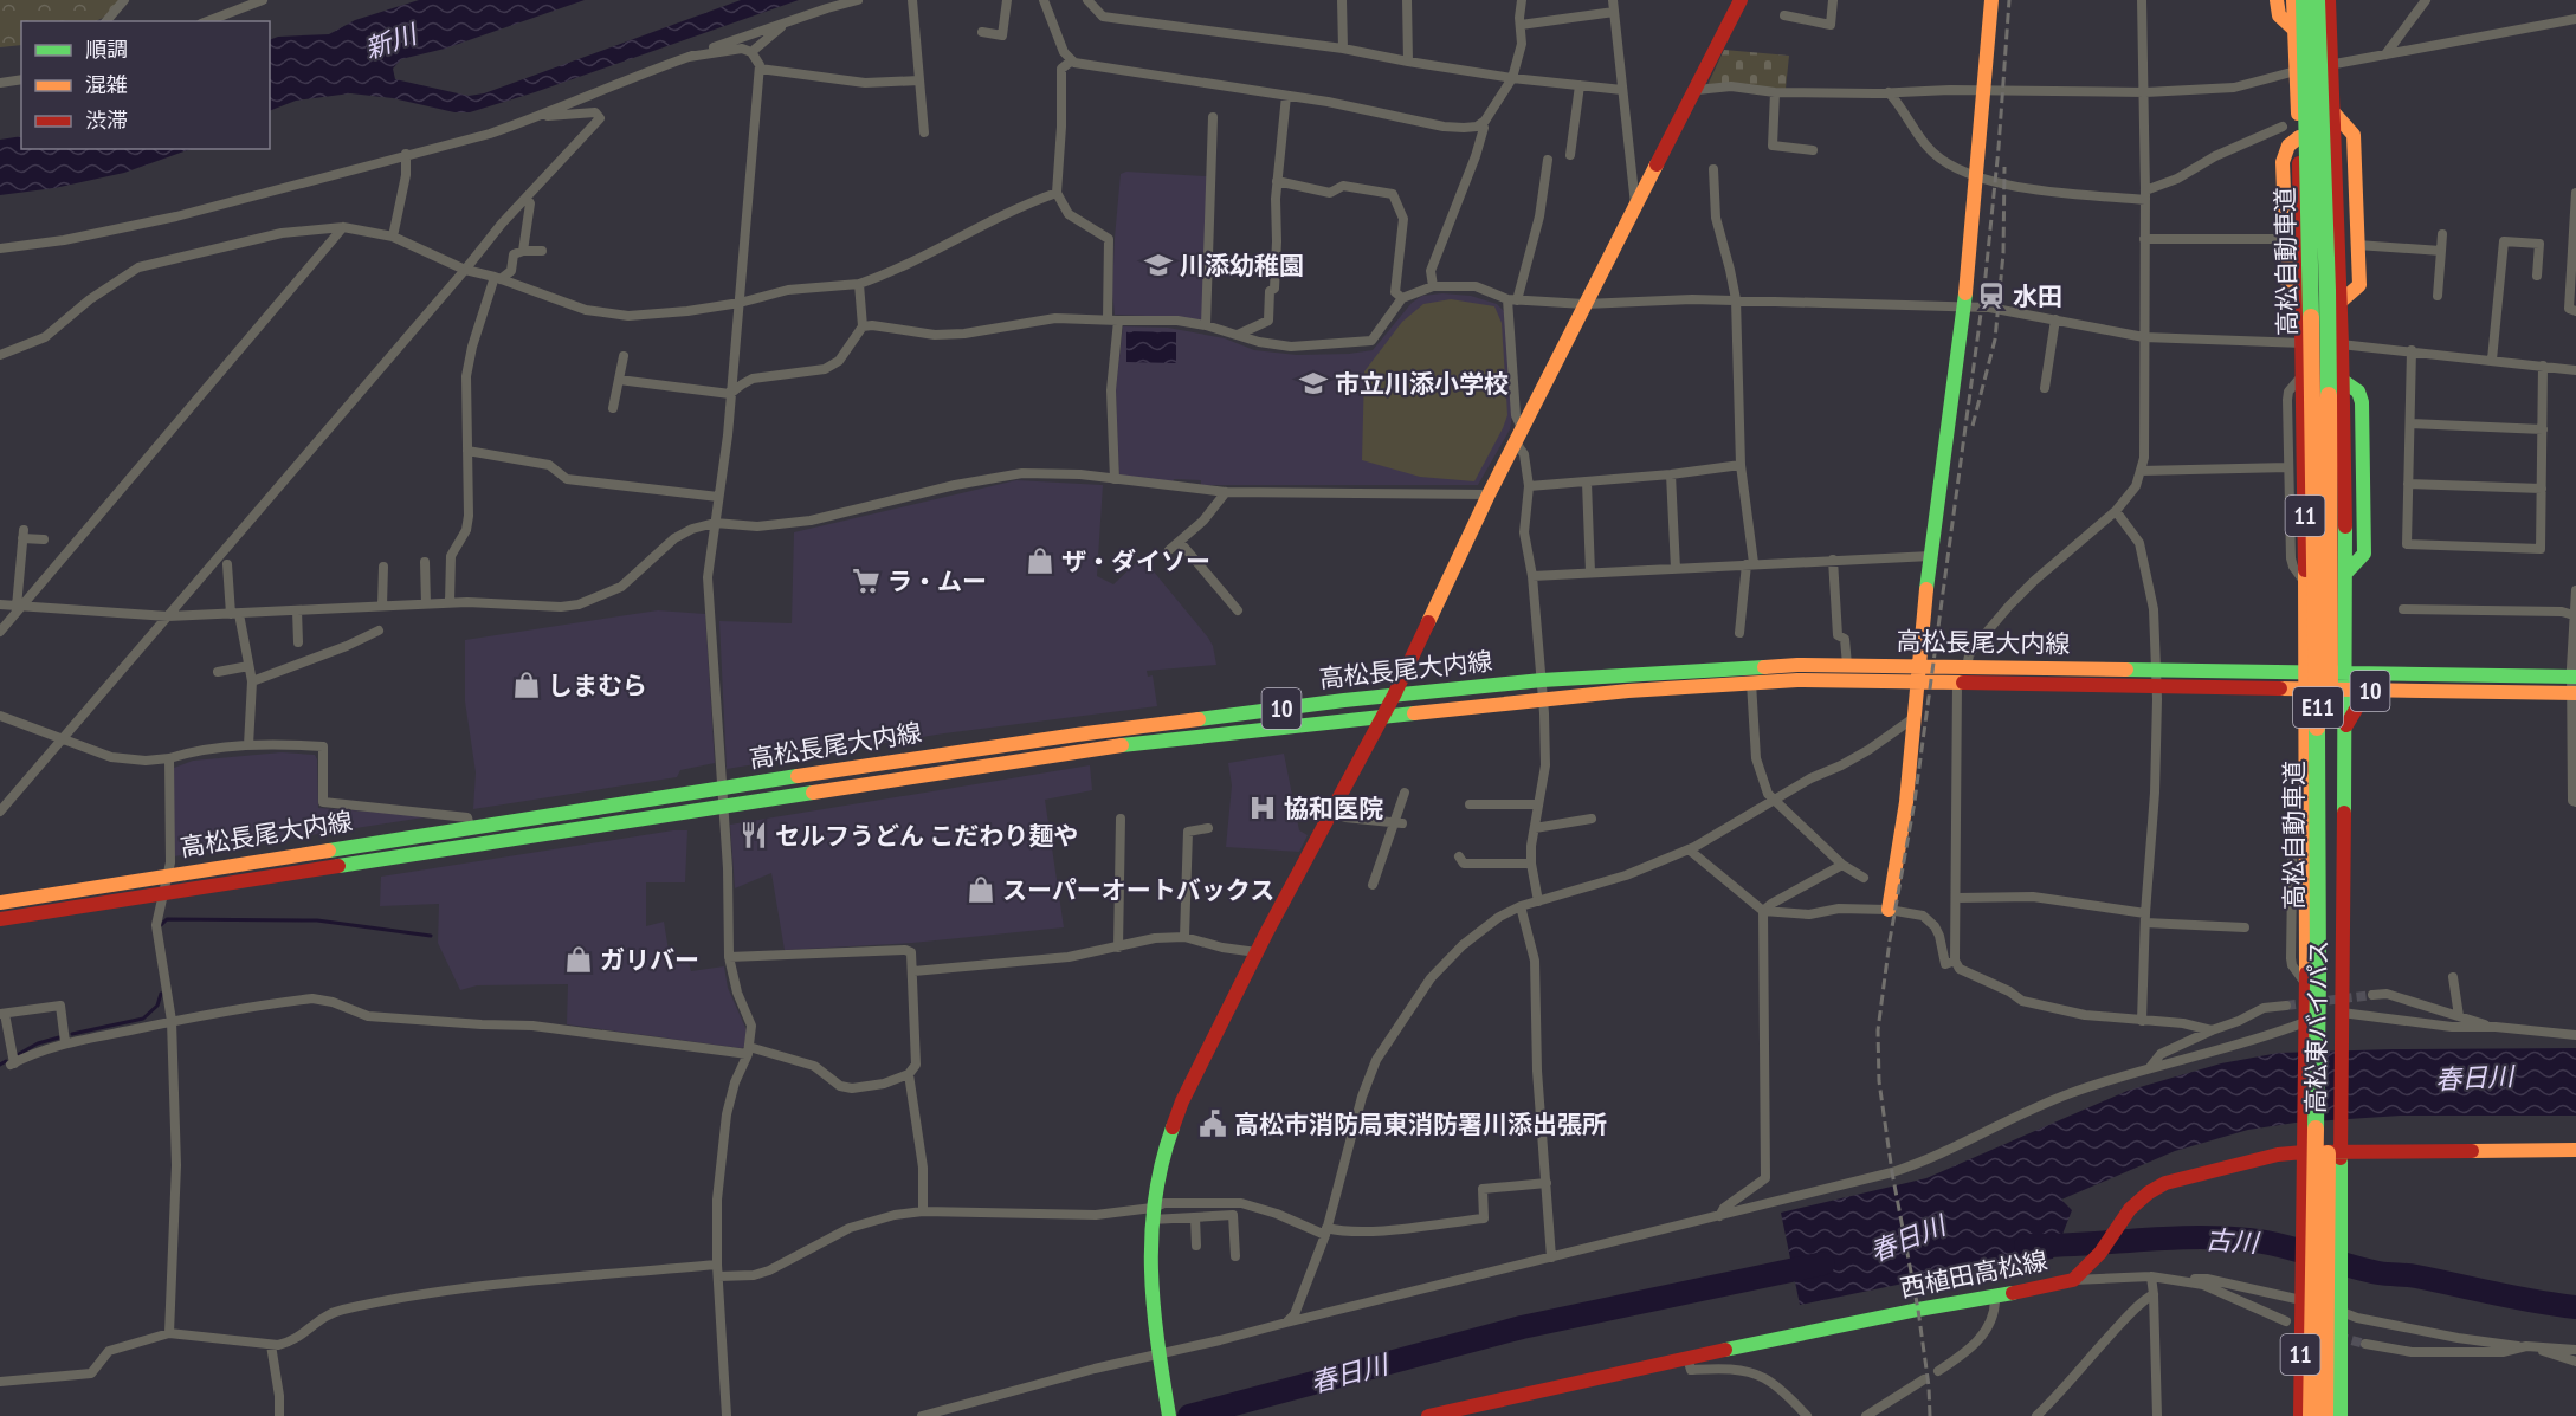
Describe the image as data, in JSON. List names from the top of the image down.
{
  "streets": {
    "main road": [
      "高松自動車道",
      "11",
      "高松長尾大内線",
      "10",
      "E11",
      "高松東バイパス",
      "西植田高松線"
    ]
  },
  "crossings": [
    ["高松自動車道", "高松東バイパス"],
    ["高松長尾大内線", "高松東バイパス"],
    ["高松東バイパス", "西植田高松線"]
  ],
  "water": ["新川", "春日川", "古川"],
  "places": {
    "school or university": ["川添幼稚園", "市立川添小学校"],
    "station": ["水田"],
    "shop": [
      "ザ・ダイソー",
      "しまむら",
      "スーパーオートバックス",
      "ガリバー"
    ],
    "supermarket": ["ラ・ムー"],
    "hospital": ["協和医院"],
    "restaurant": ["セルフうどん こだわり麺や"],
    "public building": ["高松市消防局東消防署川添出張所"]
  },
  "legend": ["順調", "混雑", "渋滞"]
}
